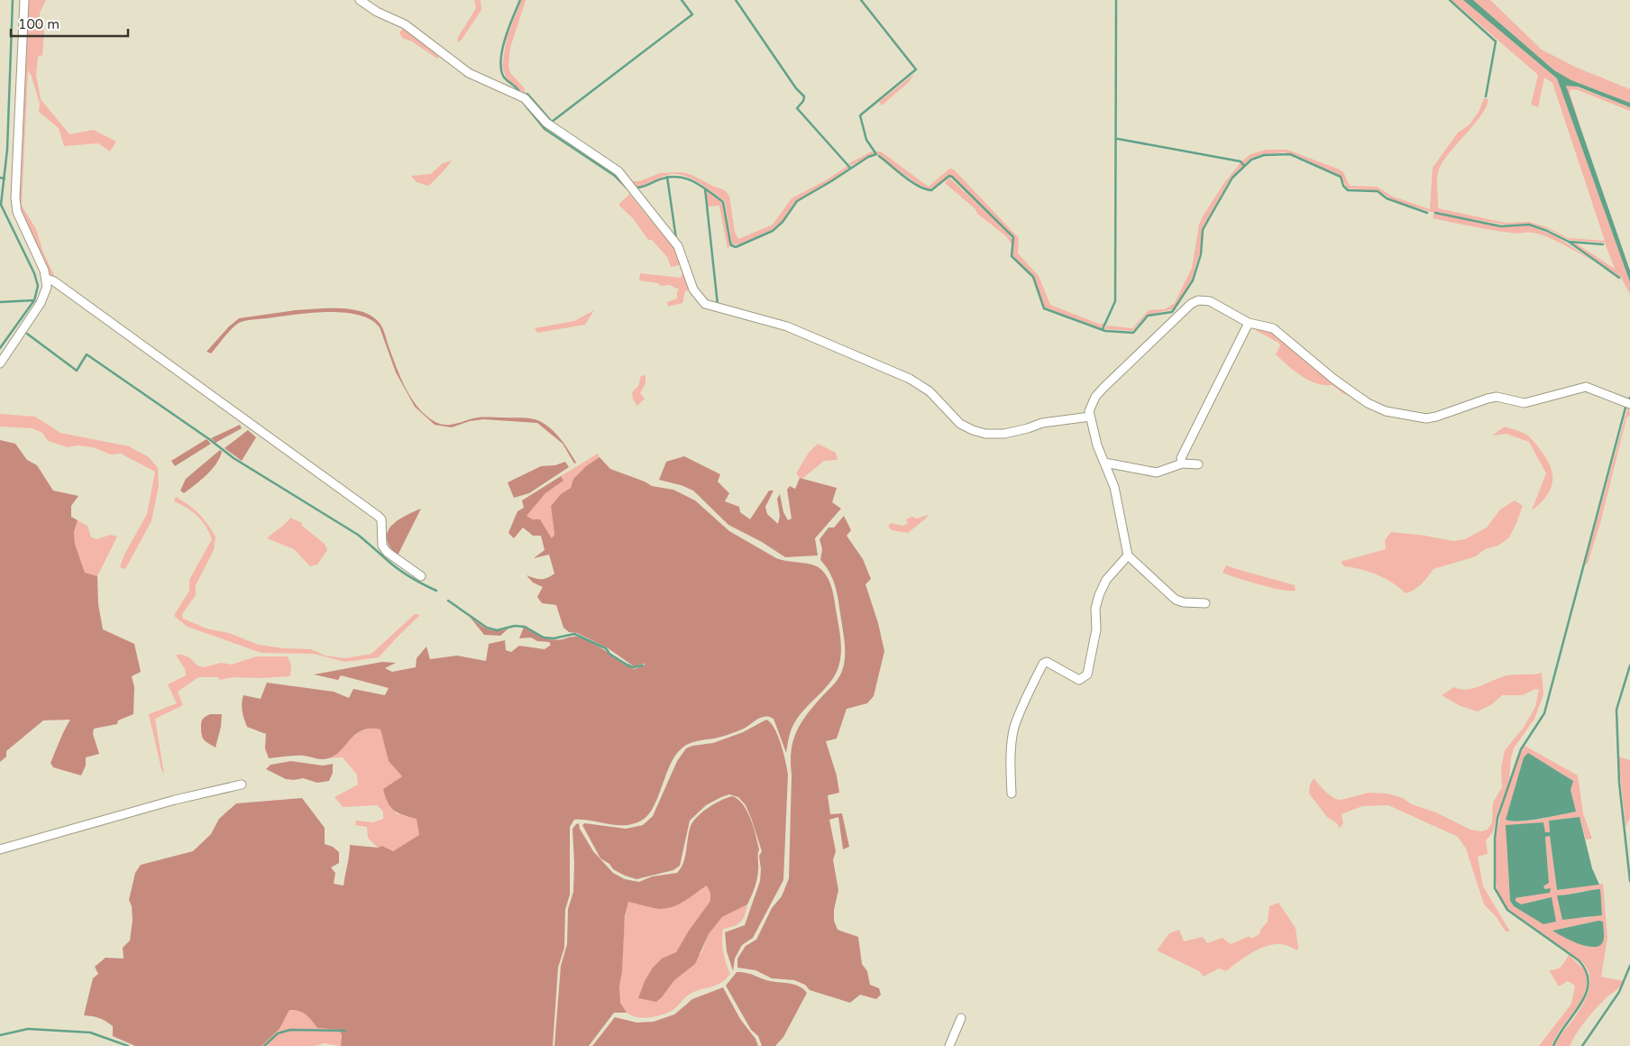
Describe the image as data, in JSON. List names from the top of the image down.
{
  "scale_bar": "100 m"
}
